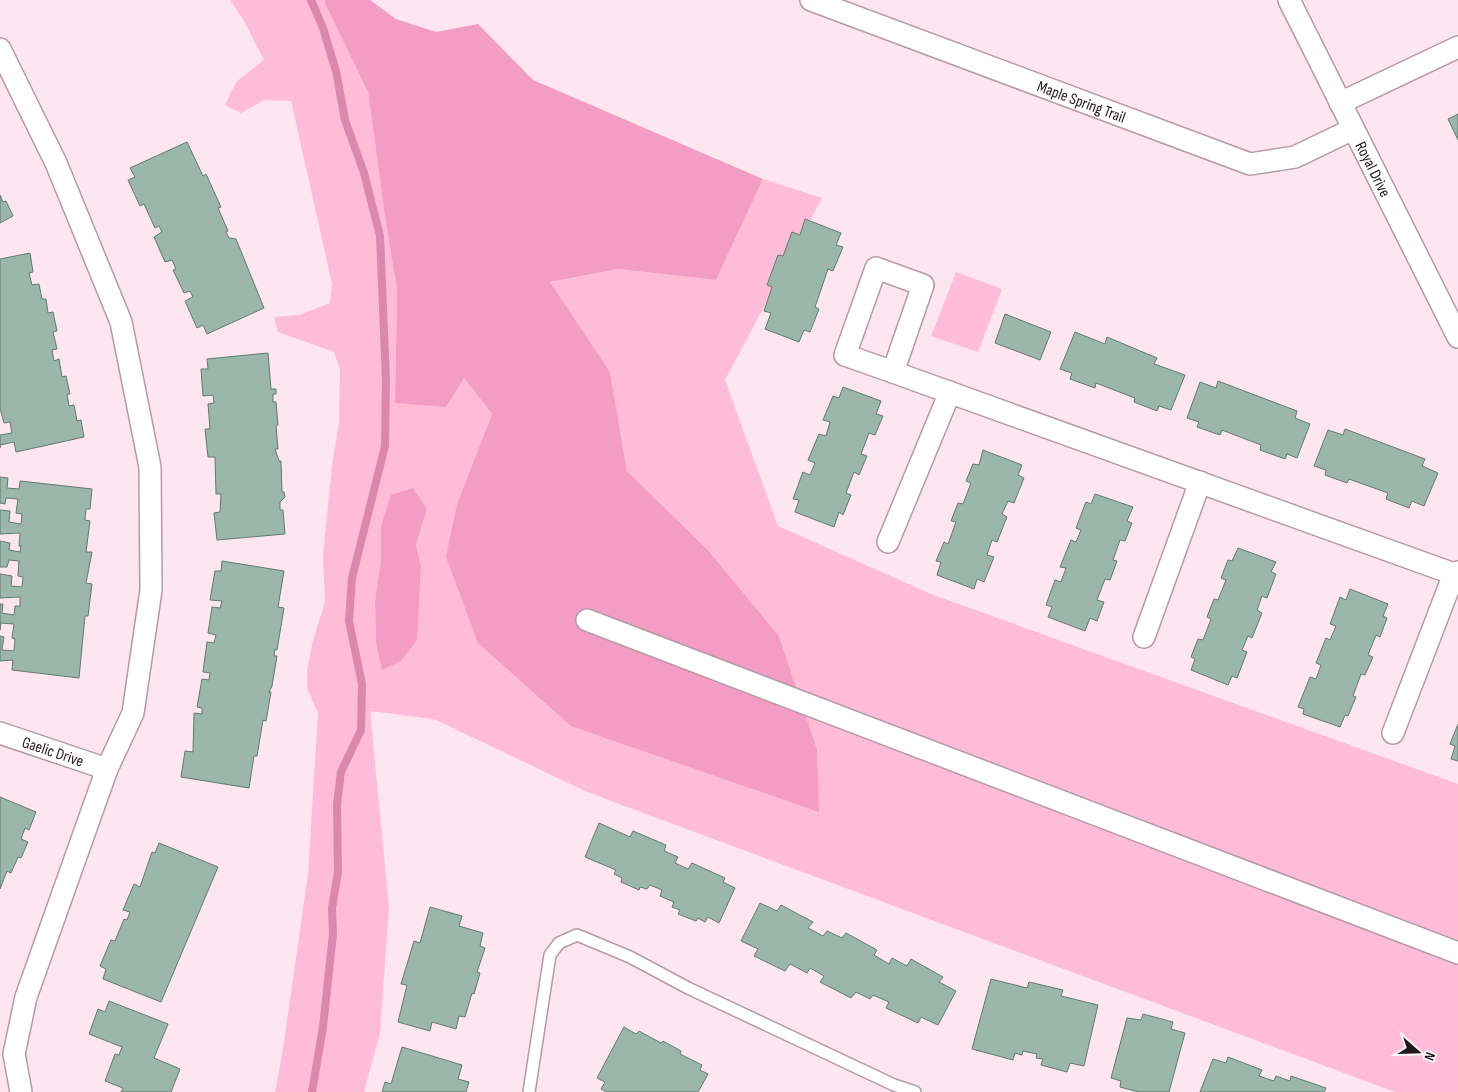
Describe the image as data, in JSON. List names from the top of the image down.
{
  "streets": {
    "street": ["Maple Spring Trail", "Royal Drive", "Gaelic Drive"]
  },
  "crossings": [
    ["Maple Spring Trail", "Royal Drive"]
  ],
  "north": "right"
}
